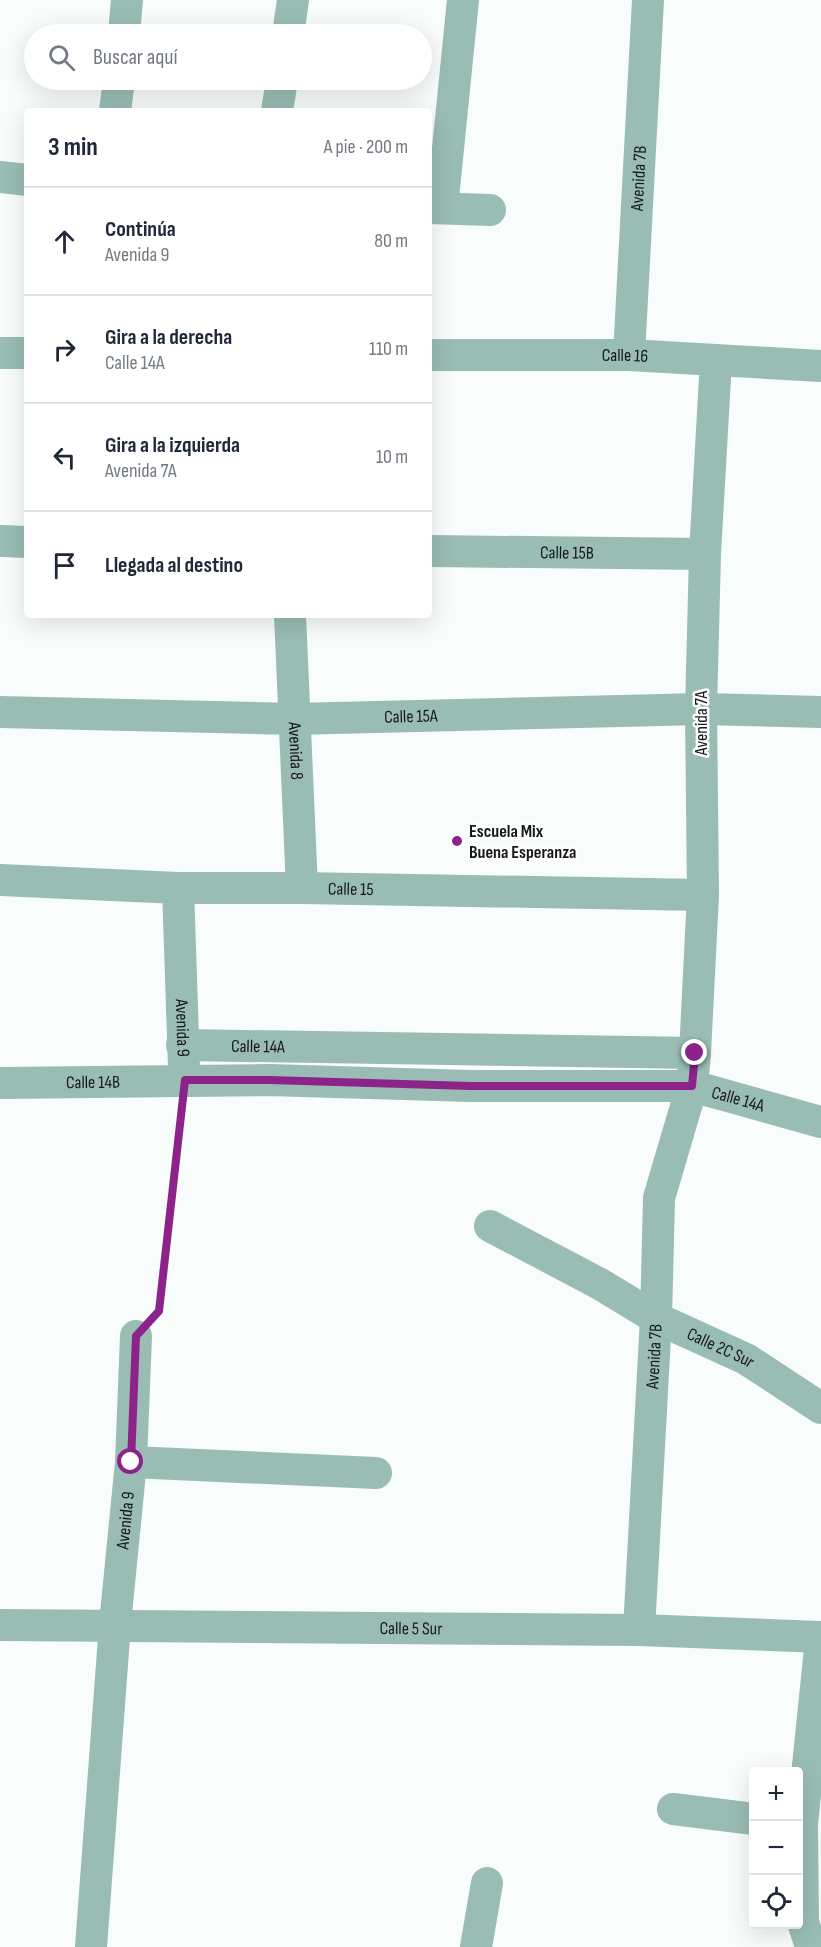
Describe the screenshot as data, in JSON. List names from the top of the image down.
{
  "streets": {
    "street": [
      "Avenida 7B",
      "Calle 16",
      "Calle 15B",
      "Calle 15A",
      "Avenida 7A",
      "Avenida 8",
      "Calle 15",
      "Avenida 9",
      "Calle 14A",
      "Calle 14B",
      "Calle 2C Sur",
      "Calle 5 Sur"
    ]
  },
  "crossings": [
    ["Avenida 7B", "Calle 16"],
    ["Avenida 7B", "Avenida 7A"],
    ["Avenida 7B", "Calle 14A"],
    ["Avenida 7B", "Calle 2C Sur"],
    ["Avenida 7B", "Calle 5 Sur"],
    ["Calle 16", "Avenida 7A"],
    ["Calle 15B", "Avenida 7A"],
    ["Calle 15A", "Avenida 7A"],
    ["Calle 15A", "Avenida 8"],
    ["Avenida 7A", "Calle 15"],
    ["Avenida 7A", "Calle 14A"],
    ["Avenida 8", "Calle 15"],
    ["Calle 15", "Avenida 9"],
    ["Avenida 9", "Calle 14A"],
    ["Avenida 9", "Calle 14B"],
    ["Avenida 9", "Calle 5 Sur"],
    ["Calle 14A", "Calle 14B"]
  ],
  "places": ["Escuela Mix Buena Esperanza"],
  "page": {
    "search": "Buscar aquí",
    "heading": ["3 min", "A pie · 200 m"],
    "list": [
      ["Continúa", "Avenida 9", "80 m"],
      ["Gira a la derecha", "Calle 14A", "110 m"],
      ["Gira a la izquierda", "Avenida 7A", "10 m"],
      "Llegada al destino"
    ],
    "map_buttons": ["+", "−"]
  }
}
